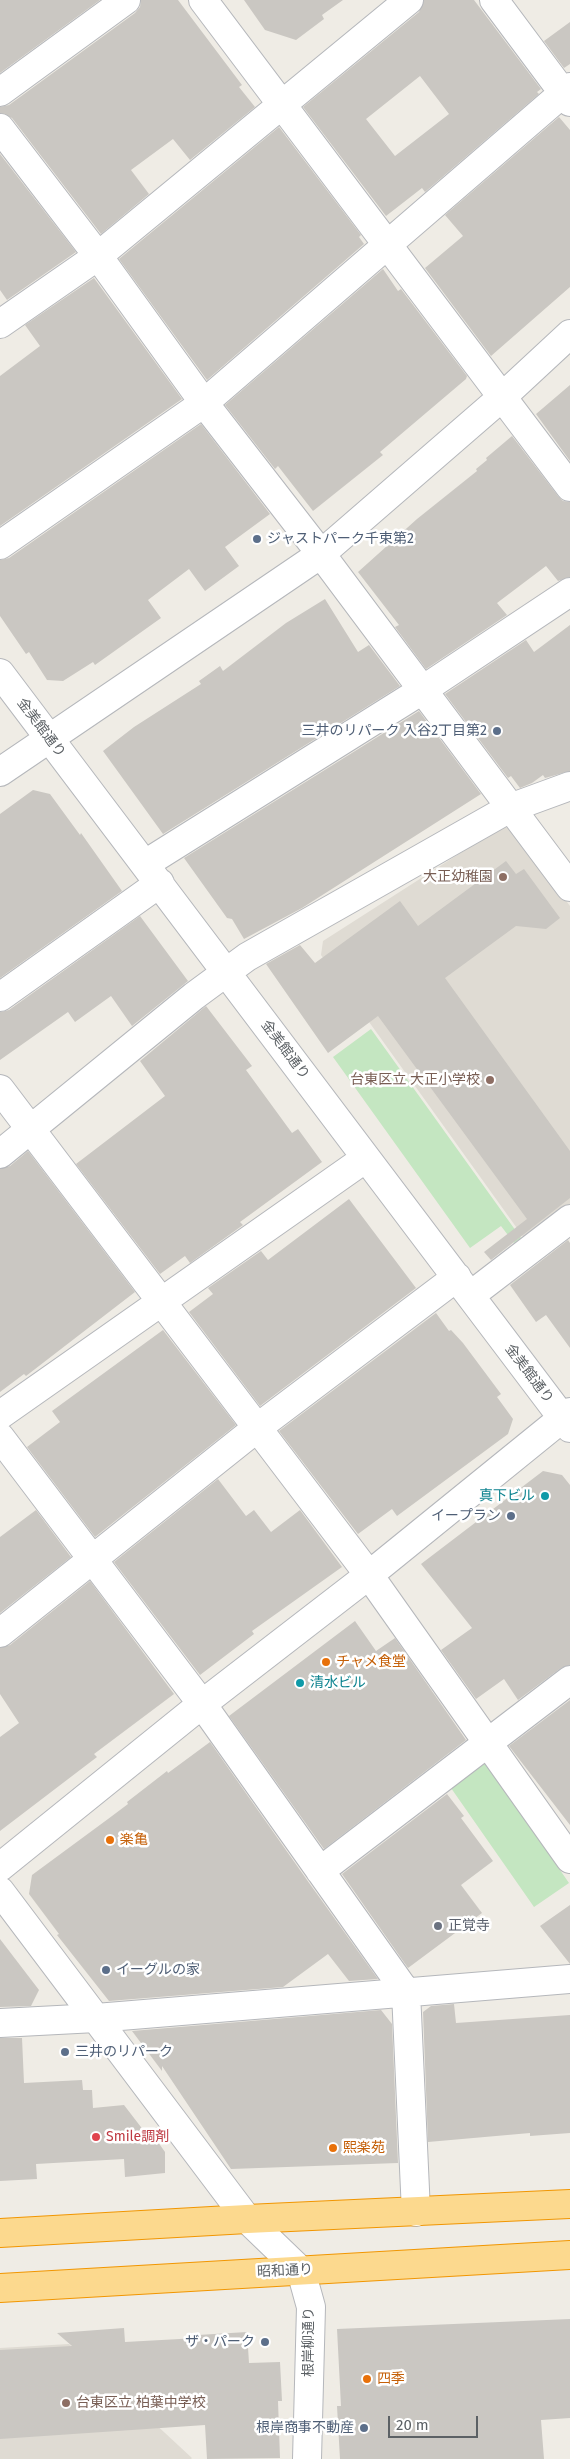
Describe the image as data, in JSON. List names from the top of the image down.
{
  "streets": {
    "highway": ["昭和通り"],
    "street": ["金美館通り", "根岸柳通り"]
  },
  "crossings": [
    ["昭和通り", "根岸柳通り"]
  ],
  "places": [
    "ジャストパーク千束第2",
    "三井のリパーク 入谷2丁目第2",
    "大正幼稚園",
    "台東区立 大正小学校",
    "真下ビル",
    "イープラン",
    "チャメ食堂",
    "清水ビル",
    "楽亀",
    "正覚寺",
    "イーグルの家",
    "三井のリパーク",
    "Smile調剤",
    "熙楽苑",
    "ザ・パーク",
    "四季",
    "台東区立 柏葉中学校",
    "根岸商事不動産"
  ],
  "scale_bar": "20 m"
}
